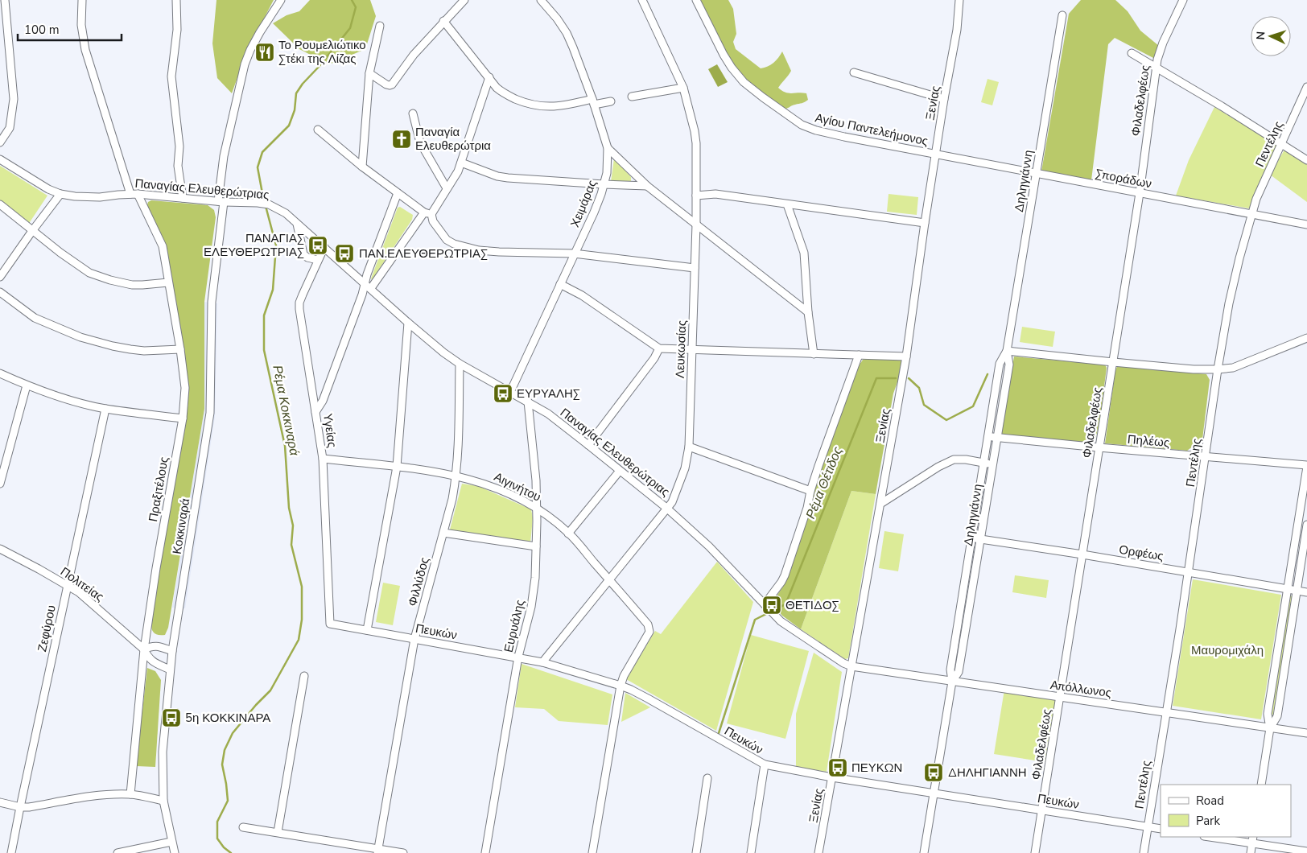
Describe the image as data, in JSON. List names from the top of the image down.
{
  "streets": {
    "street": [
      "Φιλαδελφέως",
      "Ξενίας",
      "Αγίου Παντελεήμονος",
      "Πεντέλης",
      "Σποράδων",
      "Δηληγιάννη",
      "Παναγίας Ελευθερώτριας",
      "Χειμάρας",
      "Λευκωσίας",
      "Υγείας",
      "Πηλέως",
      "Αιγινήτου",
      "Πραξιτέλους",
      "Κοκκιναρά",
      "Ορφέως",
      "Φιλλύδος",
      "Πολιτείας",
      "Ευρυάλης",
      "Ζεφύρου",
      "Πευκών",
      "Απόλλωνος"
    ]
  },
  "crossings": [
    ["Φιλαδελφέως", "Σποράδων"],
    ["Φιλαδελφέως", "Πηλέως"],
    ["Φιλαδελφέως", "Ορφέως"],
    ["Φιλαδελφέως", "Πευκών"],
    ["Φιλαδελφέως", "Απόλλωνος"],
    ["Ξενίας", "Αγίου Παντελεήμονος"],
    ["Ξενίας", "Σποράδων"],
    ["Ξενίας", "Παναγίας Ελευθερώτριας"],
    ["Ξενίας", "Πευκών"],
    ["Ξενίας", "Απόλλωνος"],
    ["Αγίου Παντελεήμονος", "Σποράδων"],
    ["Πεντέλης", "Σποράδων"],
    ["Πεντέλης", "Πηλέως"],
    ["Πεντέλης", "Ορφέως"],
    ["Πεντέλης", "Πευκών"],
    ["Πεντέλης", "Απόλλωνος"],
    ["Σποράδων", "Δηληγιάννη"],
    ["Δηληγιάννη", "Πηλέως"],
    ["Δηληγιάννη", "Ορφέως"],
    ["Δηληγιάννη", "Πευκών"],
    ["Δηληγιάννη", "Απόλλωνος"],
    ["Παναγίας Ελευθερώτριας", "Χειμάρας"],
    ["Παναγίας Ελευθερώτριας", "Λευκωσίας"],
    ["Παναγίας Ελευθερώτριας", "Υγείας"],
    ["Παναγίας Ελευθερώτριας", "Πραξιτέλους"],
    ["Παναγίας Ελευθερώτριας", "Κοκκιναρά"],
    ["Παναγίας Ελευθερώτριας", "Φιλλύδος"],
    ["Παναγίας Ελευθερώτριας", "Ευρυάλης"],
    ["Παναγίας Ελευθερώτριας", "Απόλλωνος"],
    ["Λευκωσίας", "Αιγινήτου"],
    ["Λευκωσίας", "Πευκών"],
    ["Υγείας", "Αιγινήτου"],
    ["Υγείας", "Πευκών"],
    ["Αιγινήτου", "Φιλλύδος"],
    ["Αιγινήτου", "Ευρυάλης"],
    ["Αιγινήτου", "Πευκών"],
    ["Πραξιτέλους", "Πολιτείας"],
    ["Κοκκιναρά", "Πολιτείας"],
    ["Φιλλύδος", "Πευκών"],
    ["Πολιτείας", "Ζεφύρου"],
    ["Ευρυάλης", "Πευκών"]
  ],
  "water": ["Ρέμα Κοκκιναρά", "Ρέμα Θέτιδος"],
  "parks": ["Μαυρομιχάλη"],
  "places": {
    "restaurant": ["Το Ρουμελιώτικο Στέκι της Λίζας"],
    "church": ["Παναγία Ελευθερώτρια"],
    "bus stop": [
      "ΠΑΝΑΓΙΑΣ ΕΛΕΥΘΕΡΩΤΡΙΑΣ",
      "ΠΑΝ.ΕΛΕΥΘΕΡΩΤΡΙΑΣ",
      "ΕΥΡΥΑΛΗΣ",
      "ΘΕΤΙΔΟΣ",
      "5η ΚΟΚΚΙΝΑΡΑ",
      "ΠΕΥΚΩΝ",
      "ΔΗΛΗΓΙΑΝΝΗ"
    ]
  },
  "legend": ["Road", "Park"],
  "scale_bar": "100 m",
  "north": "left"
}
